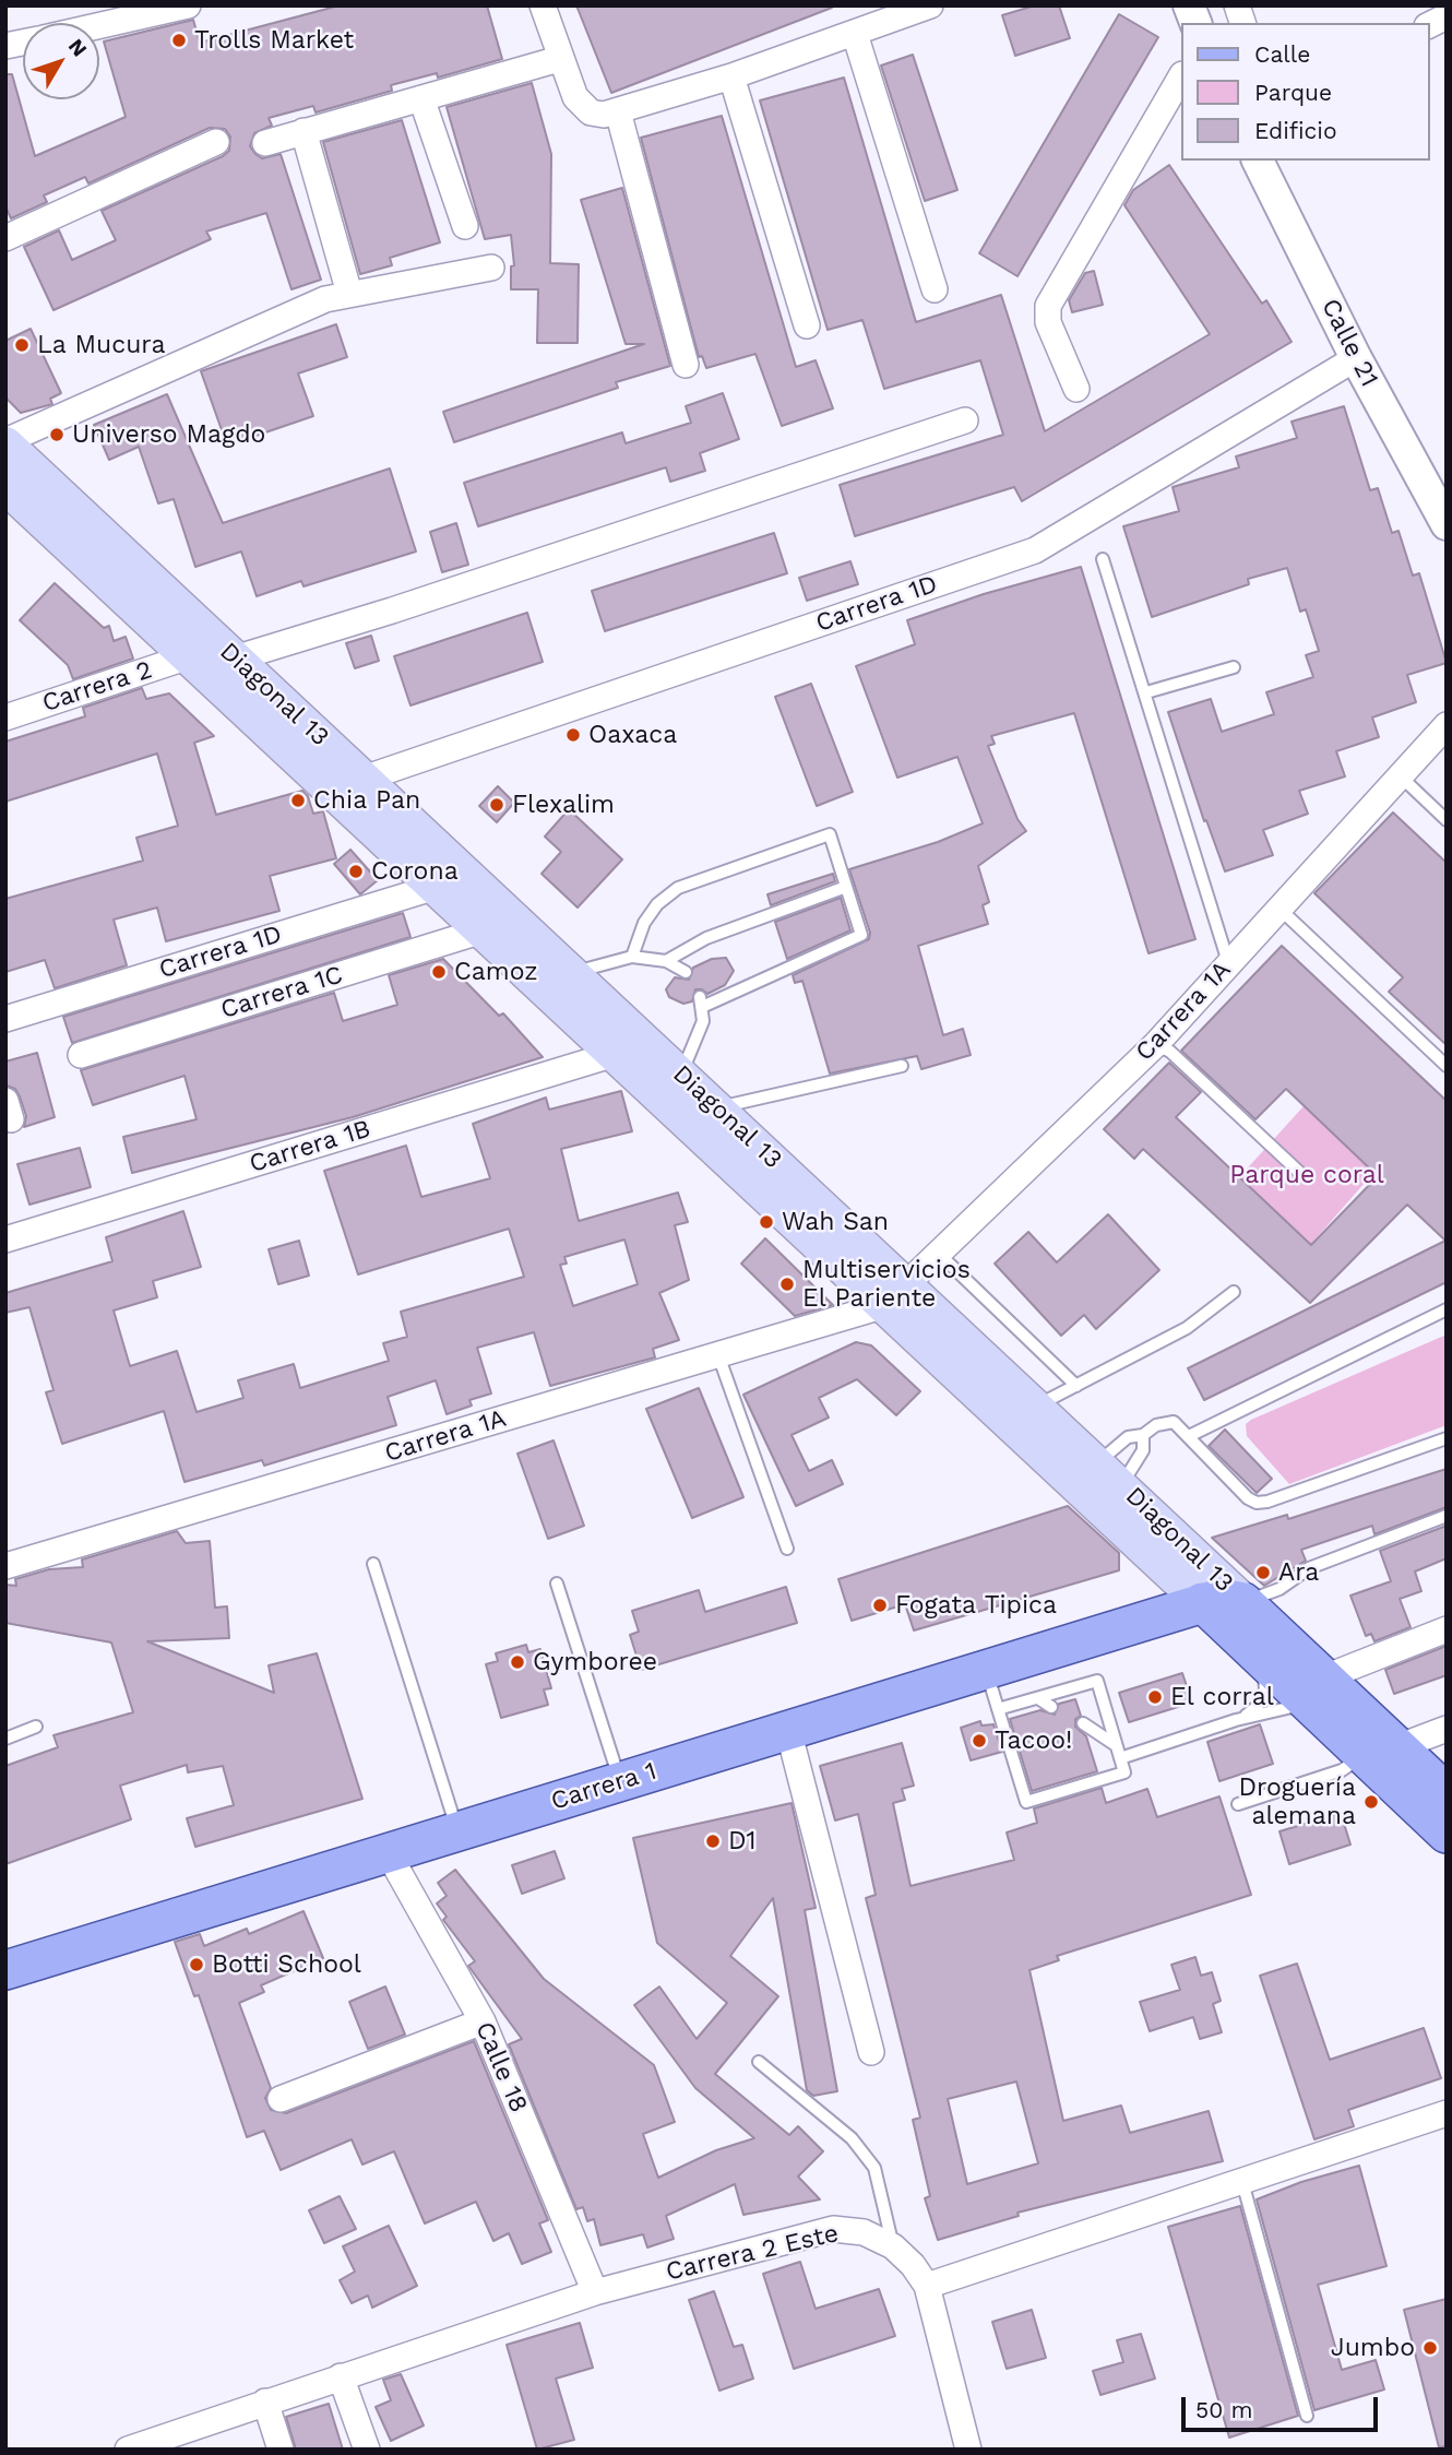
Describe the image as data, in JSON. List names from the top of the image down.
{
  "streets": {
    "main road": ["Diagonal 13", "Carrera 1"],
    "street": [
      "Calle 21",
      "Carrera 1D",
      "Carrera 2",
      "Carrera 1C",
      "Carrera 1A",
      "Carrera 1B",
      "Calle 18",
      "Carrera 2 Este"
    ]
  },
  "crossings": [
    ["Calle 21", "Carrera 1D"],
    ["Carrera 1D", "Diagonal 13"],
    ["Carrera 2", "Diagonal 13"],
    ["Diagonal 13", "Carrera 1C"],
    ["Diagonal 13", "Carrera 1A"],
    ["Diagonal 13", "Carrera 1B"],
    ["Diagonal 13", "Carrera 1"],
    ["Carrera 1", "Calle 18"],
    ["Calle 18", "Carrera 2 Este"]
  ],
  "parks": ["Parque coral"],
  "places": [
    "Trolls Market",
    "La Mucura",
    "Universo Magdo",
    "Oaxaca",
    "Chia Pan",
    "Flexalim",
    "Corona",
    "Camoz",
    "Wah San",
    "Multiservicios El Pariente",
    "Ara",
    "Fogata Tipica",
    "Gymboree",
    "El corral",
    "Tacoo!",
    "Droguería alemana",
    "D1",
    "Botti School",
    "Jumbo"
  ],
  "legend": ["Calle", "Parque", "Edificio"],
  "scale_bar": "50 m",
  "north": "top right"
}
